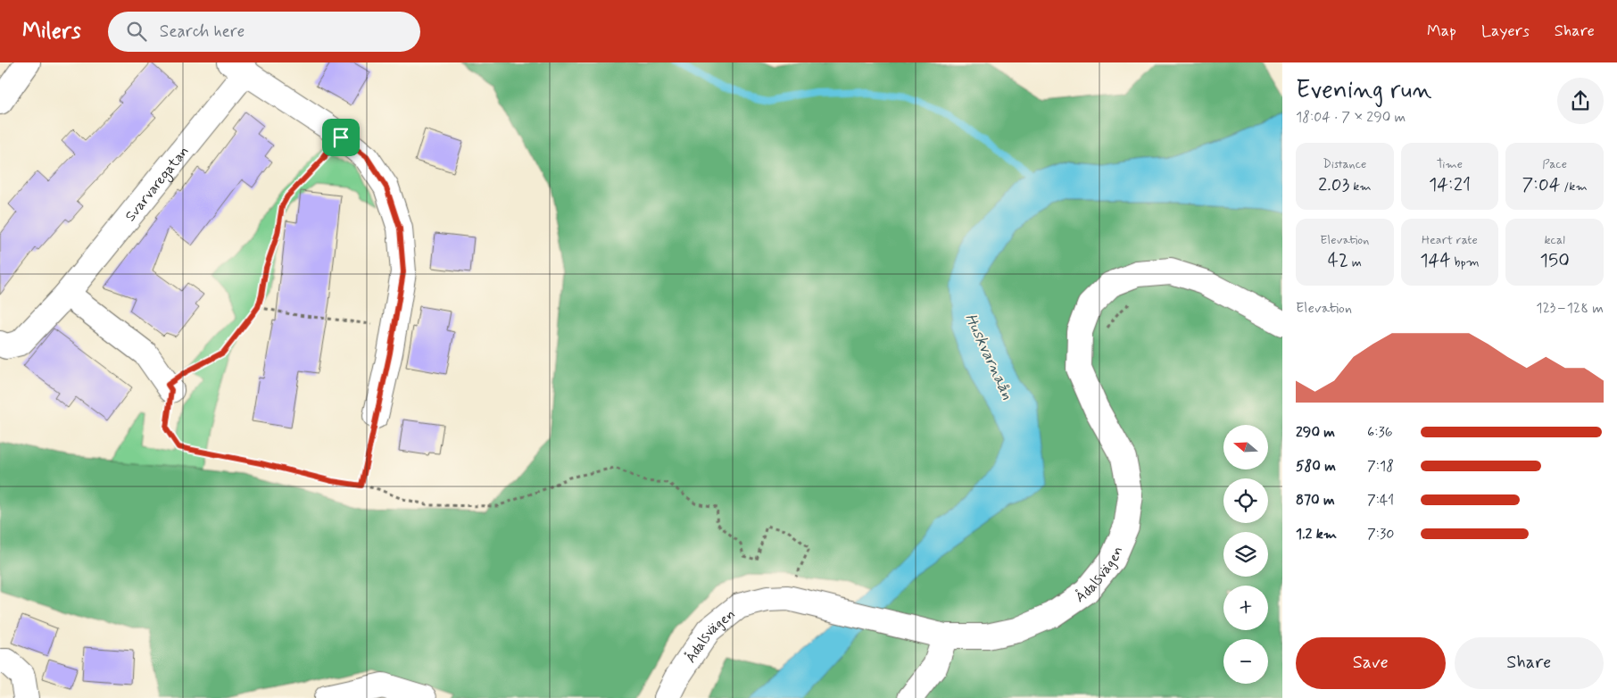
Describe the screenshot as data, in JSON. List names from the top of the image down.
{
  "streets": {
    "street": ["Svarvaregatan", "Ådalsvägen"]
  },
  "water": ["Huskvarnaån"],
  "north": "left",
  "page": {
    "header": "Milers",
    "search": "Search here",
    "nav": ["Map", "Layers", "Share"],
    "heading": ["Evening run", "18:04 · 7 × 290 m"],
    "stats": [
      ["Distance", "2.03 km"],
      ["Time", "14:21"],
      ["Pace", "7:04 /km"],
      ["Elevation", "42 m"],
      ["Heart rate", "144 bpm"],
      ["kcal", "150"]
    ],
    "chart": ["Elevation", "123–128 m"],
    "list": [
      {
        "name": "290 m",
        "note": "6:36"
      },
      {
        "name": "580 m",
        "note": "7:18"
      },
      {
        "name": "870 m",
        "note": "7:41"
      },
      {
        "name": "1.2 km",
        "note": "7:30"
      }
    ],
    "map_buttons": ["+", "−"],
    "buttons": ["Save", "Share"]
  }
}
